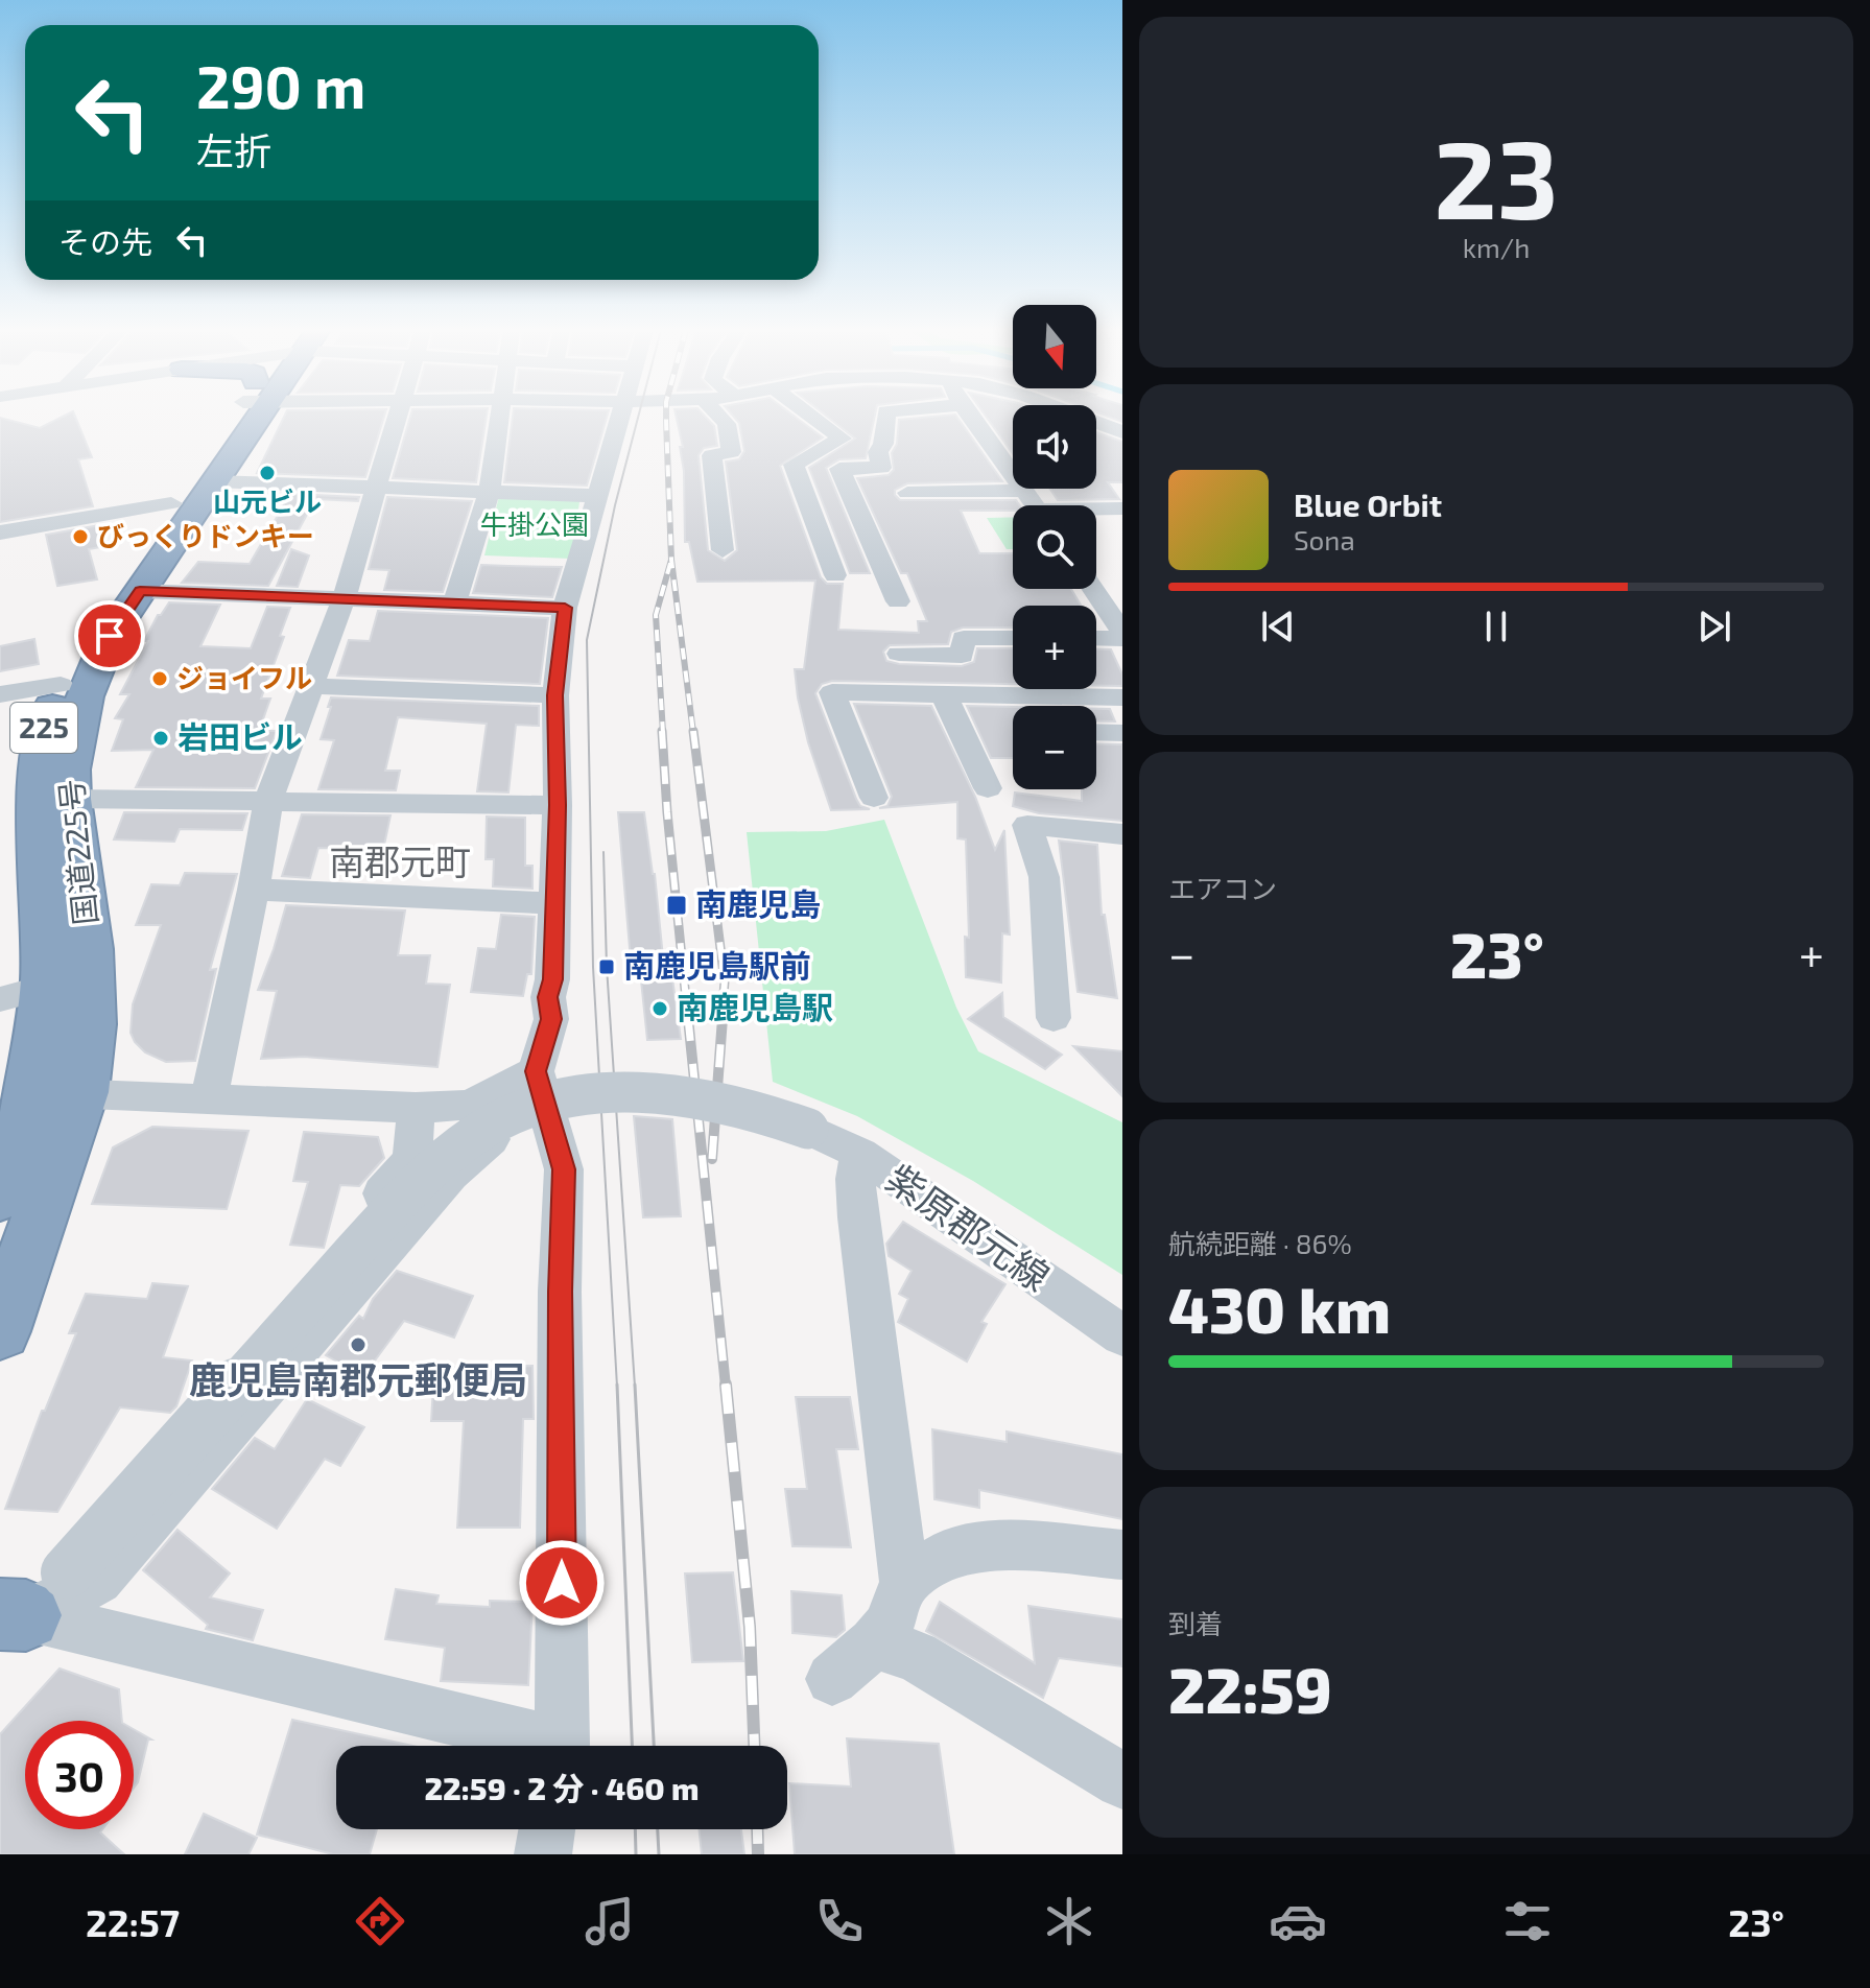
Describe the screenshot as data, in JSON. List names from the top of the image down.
{
  "streets": {
    "highway": ["225", "国道225号"],
    "street": ["紫原郡元線"]
  },
  "districts": ["南郡元町"],
  "parks": ["牛掛公園"],
  "places": {
    "other": [
      "山元ビル",
      "びっくりドンキー",
      "ジョイフル",
      "岩田ビル",
      "南鹿児島駅",
      "鹿児島南郡元郵便局"
    ],
    "transit": ["南鹿児島", "南鹿児島駅前"]
  },
  "north": "bottom",
  "page": {
    "tile": [
      ["23", "km/h"],
      "エアコン",
      ["航続距離 · 86%", "430 km"],
      ["到着", "22:59"]
    ],
    "turn": ["290 m", "左折"],
    "then": "その先",
    "map_buttons": ["+", "−"],
    "song": ["Blue Orbit", "Sona"],
    "heat": ["−", "23°", "+"],
    "limit": "30",
    "trip": "22:59 · 2 分 · 460 m",
    "tabs": ["22:57", "23°"]
  }
}
